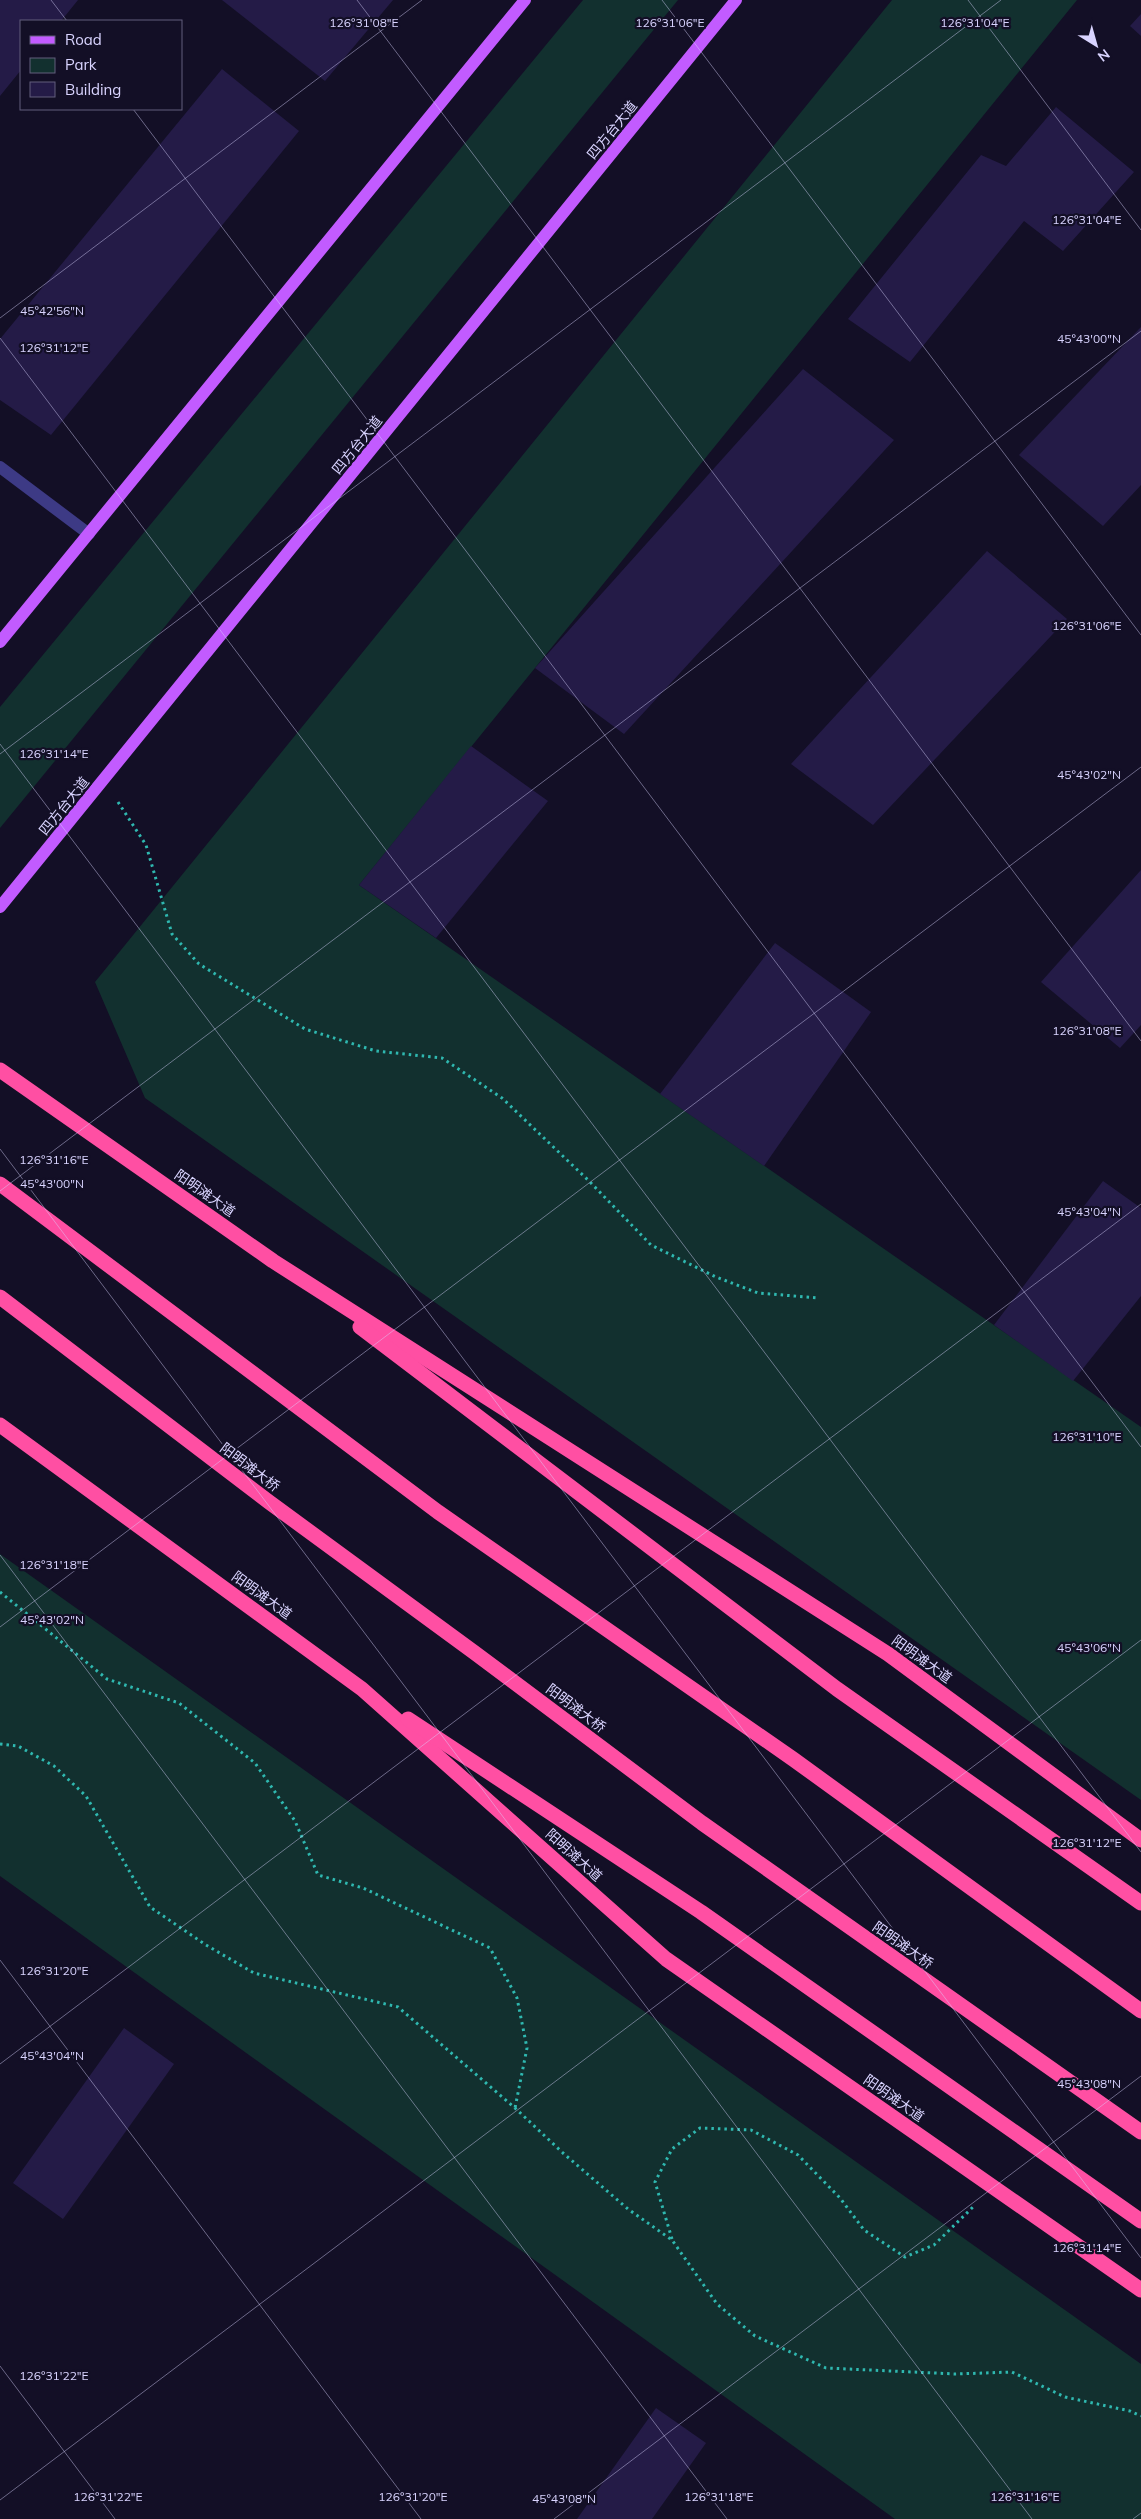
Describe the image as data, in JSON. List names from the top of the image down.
{
  "streets": {
    "highway": ["阳明滩大道", "阳明滩大桥"],
    "main road": ["四方台大道"]
  },
  "legend": ["Road", "Park", "Building"],
  "north": "bottom right",
  "coordinates": [
    "126°31'08\"E",
    "126°31'06\"E",
    "126°31'04\"E",
    "45°42'56\"N",
    "45°43'00\"N",
    "126°31'12\"E",
    "126°31'14\"E",
    "45°43'02\"N",
    "126°31'16\"E",
    "45°43'04\"N",
    "126°31'10\"E",
    "126°31'18\"E",
    "45°43'06\"N",
    "126°31'20\"E",
    "45°43'08\"N",
    "126°31'22\"E"
  ]
}
